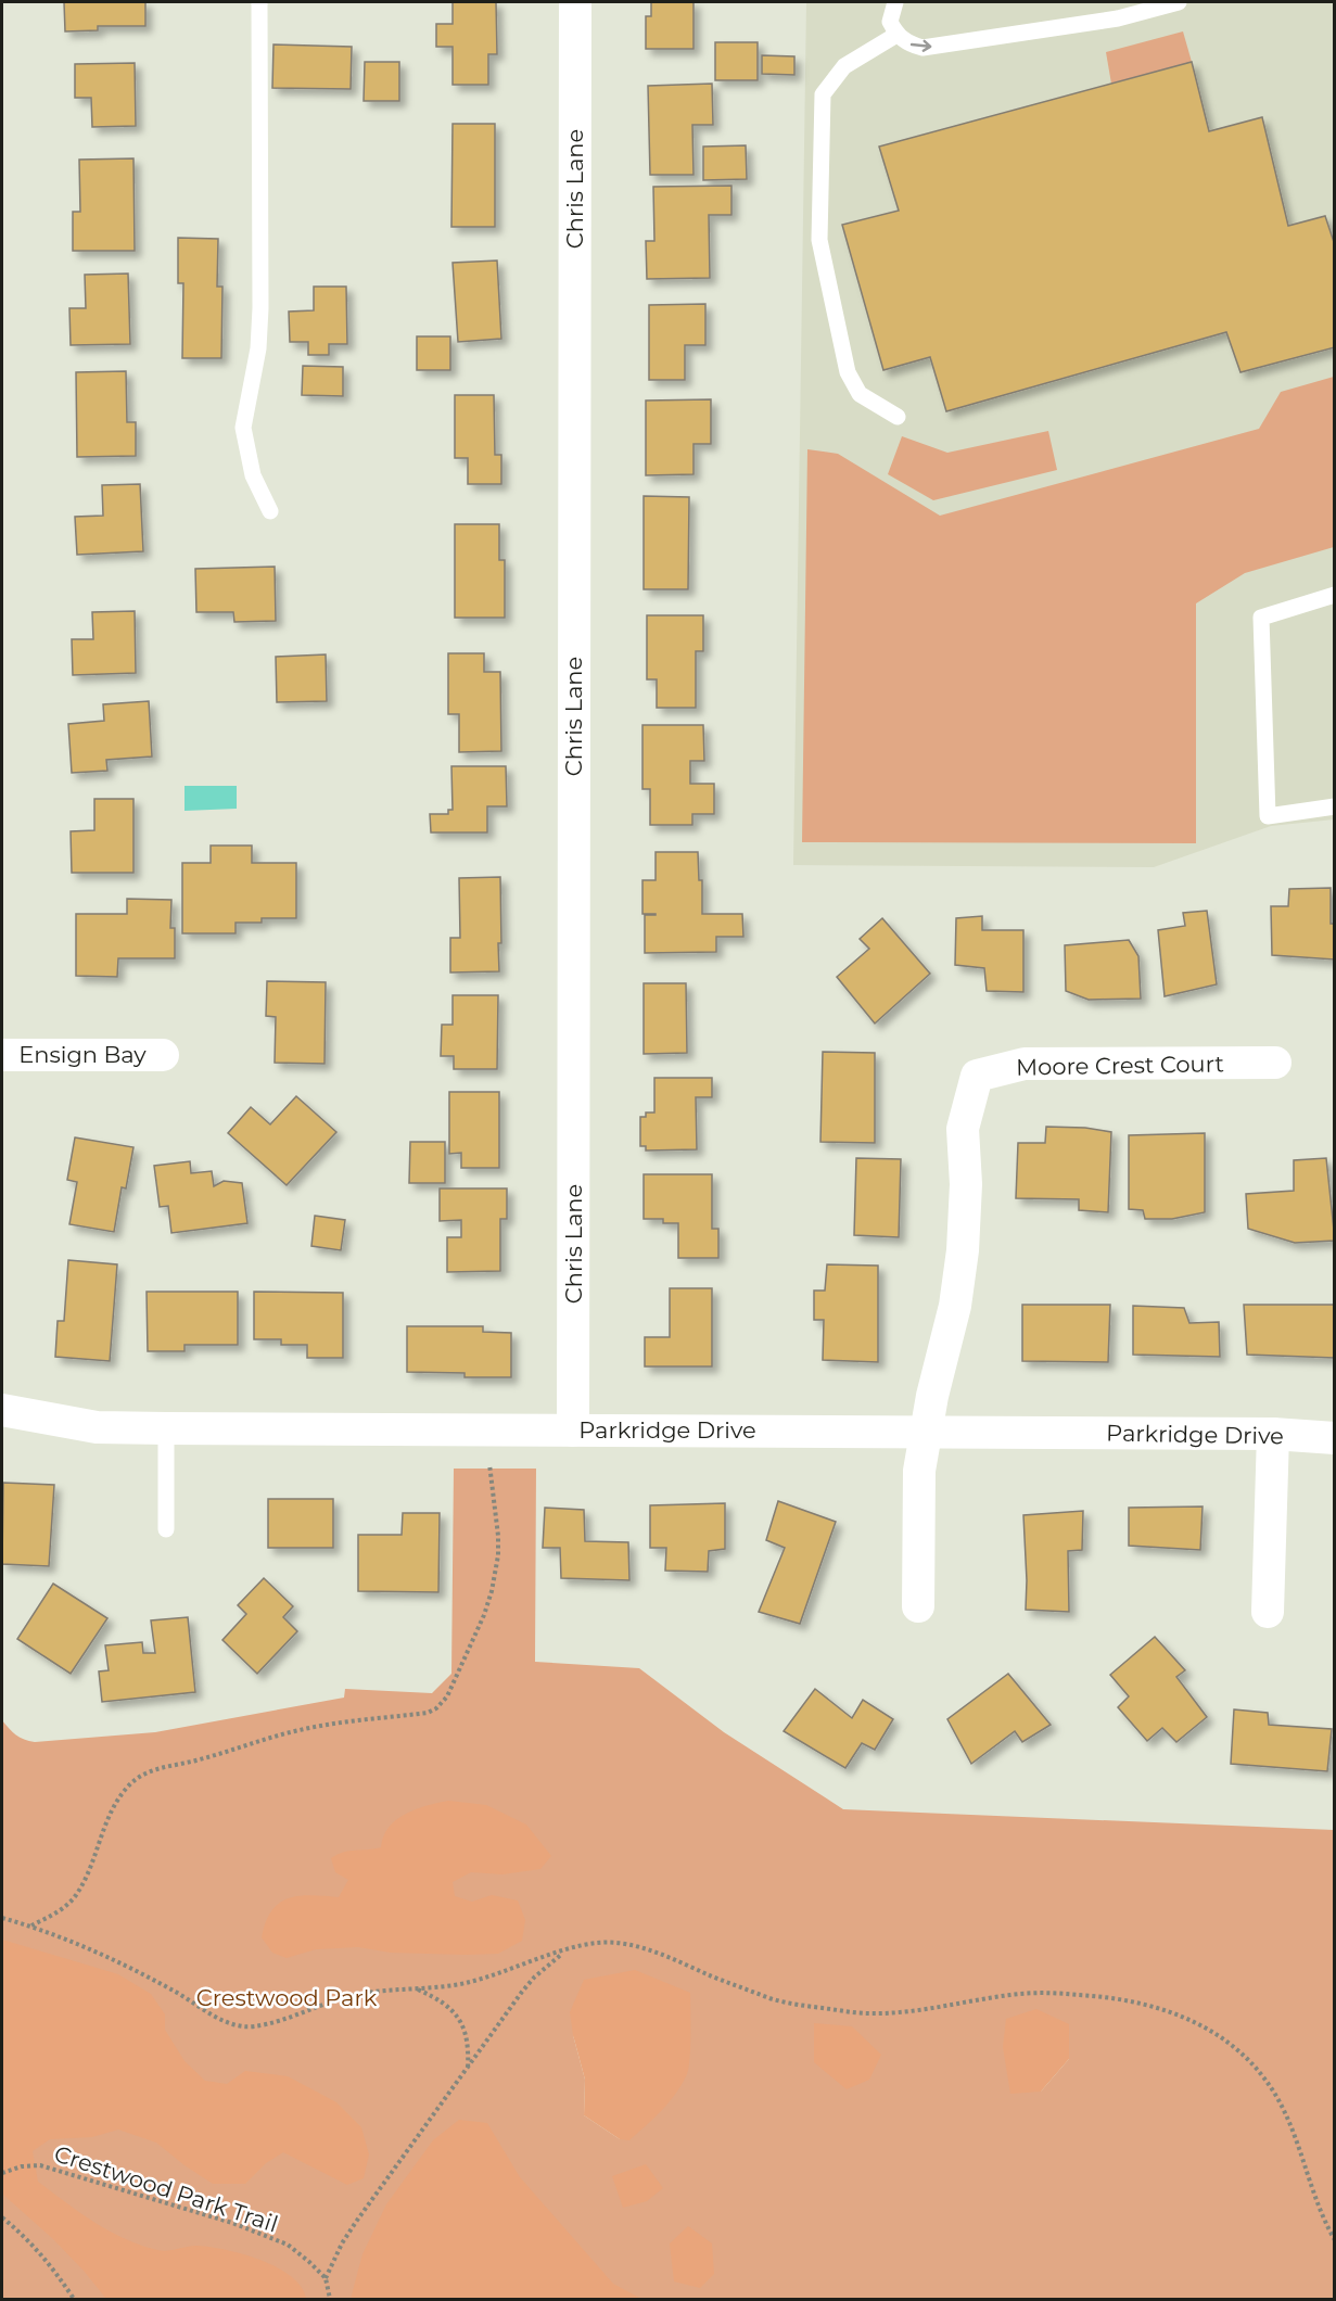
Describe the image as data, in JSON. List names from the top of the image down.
{
  "streets": {
    "street": [
      "Chris Lane",
      "Ensign Bay",
      "Moore Crest Court",
      "Parkridge Drive"
    ],
    "path": ["Crestwood Park Trail"]
  },
  "crossings": [
    ["Chris Lane", "Parkridge Drive"],
    ["Moore Crest Court", "Parkridge Drive"]
  ],
  "parks": ["Crestwood Park"]
}
